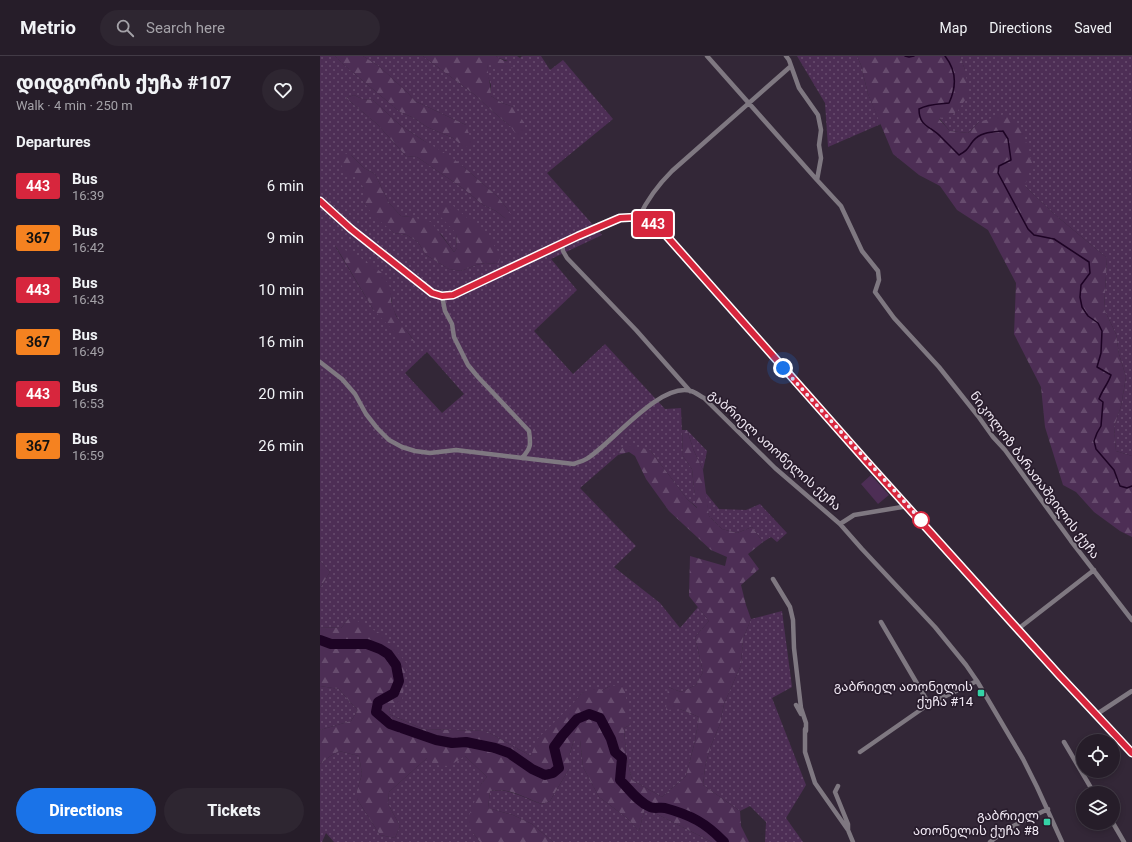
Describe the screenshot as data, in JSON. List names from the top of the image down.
{
  "streets": {
    "street": ["გაბრიელ ათონელის ქუჩა", "ნიკოლოზ ბარათაშვილის ქუჩა"]
  },
  "places": {
    "transit": ["გაბრიელ ათონელის ქუჩა #14", "გაბრიელ ათონელის ქუჩა #8"]
  },
  "lines": ["bus line 443"],
  "page": {
    "header": "Metrio",
    "search": "Search here",
    "nav": ["Map", "Directions", "Saved"],
    "heading": [
      ["დიდგორის ქუჩა #107", "Walk · 4 min · 250 m"],
      "Departures"
    ],
    "on_map": "443",
    "list": [
      {
        "mark": "443",
        "name": "Bus",
        "note": "16:39",
        "value": "6 min"
      },
      {
        "mark": "367",
        "name": "Bus",
        "note": "16:42",
        "value": "9 min"
      },
      {
        "mark": "443",
        "name": "Bus",
        "note": "16:43",
        "value": "10 min"
      },
      {
        "mark": "367",
        "name": "Bus",
        "note": "16:49",
        "value": "16 min"
      },
      {
        "mark": "443",
        "name": "Bus",
        "note": "16:53",
        "value": "20 min"
      },
      {
        "mark": "367",
        "name": "Bus",
        "note": "16:59",
        "value": "26 min"
      }
    ],
    "buttons": ["Directions", "Tickets"]
  }
}
